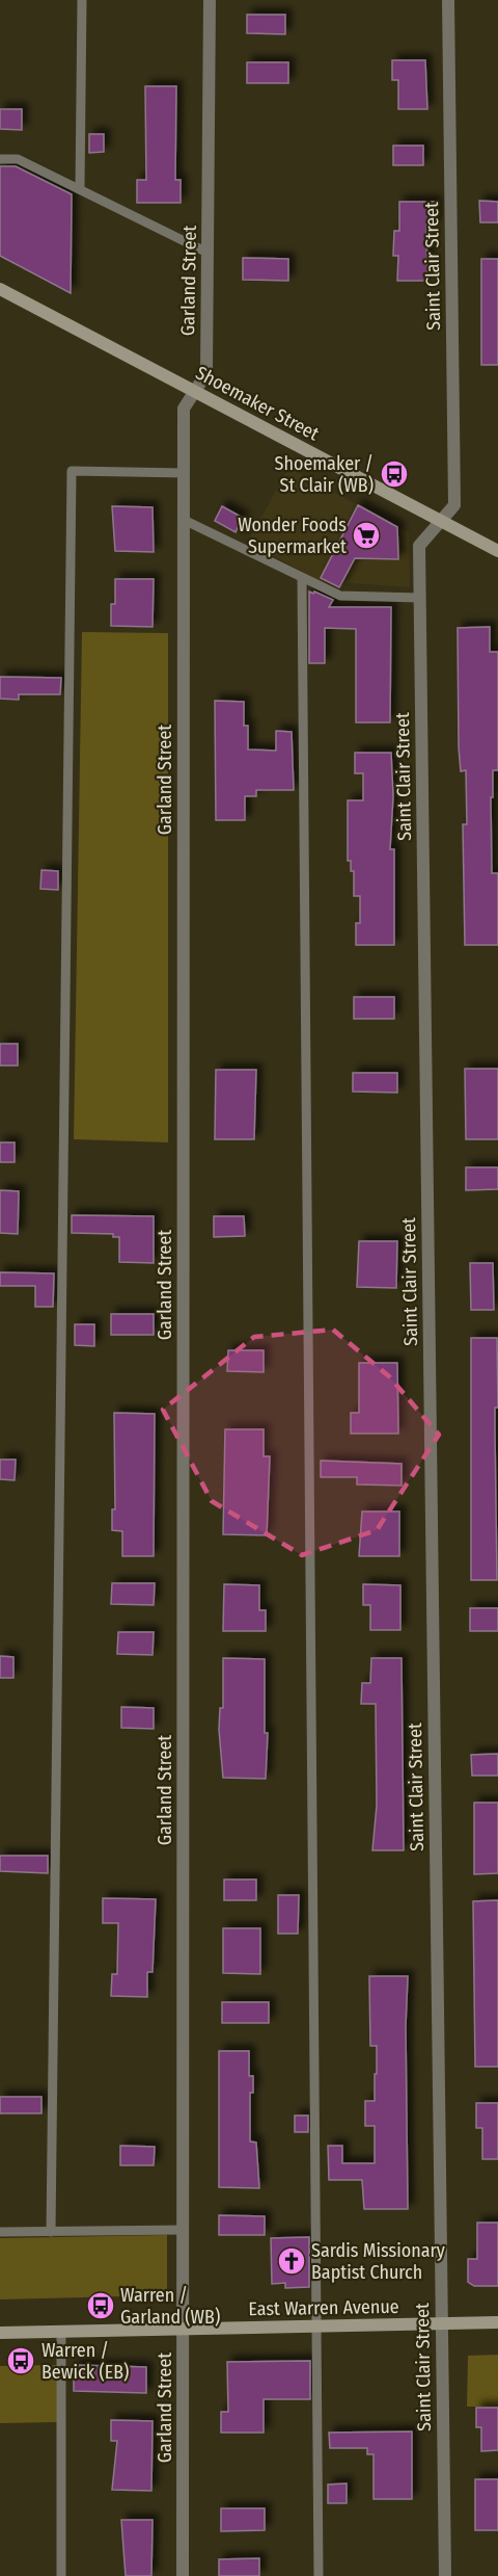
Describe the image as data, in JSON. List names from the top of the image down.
{
  "streets": {
    "street": [
      "Saint Clair Street",
      "Garland Street",
      "Shoemaker Street",
      "East Warren Avenue"
    ]
  },
  "crossings": [
    ["Saint Clair Street", "Shoemaker Street"],
    ["Saint Clair Street", "East Warren Avenue"],
    ["Garland Street", "Shoemaker Street"],
    ["Garland Street", "East Warren Avenue"]
  ],
  "places": {
    "bus stop": ["Shoemaker / St Clair (WB)", "Warren / Garland (WB)", "Warren / Bewick (EB)"],
    "supermarket": ["Wonder Foods Supermarket"],
    "church": ["Sardis Missionary Baptist Church"]
  }
}
